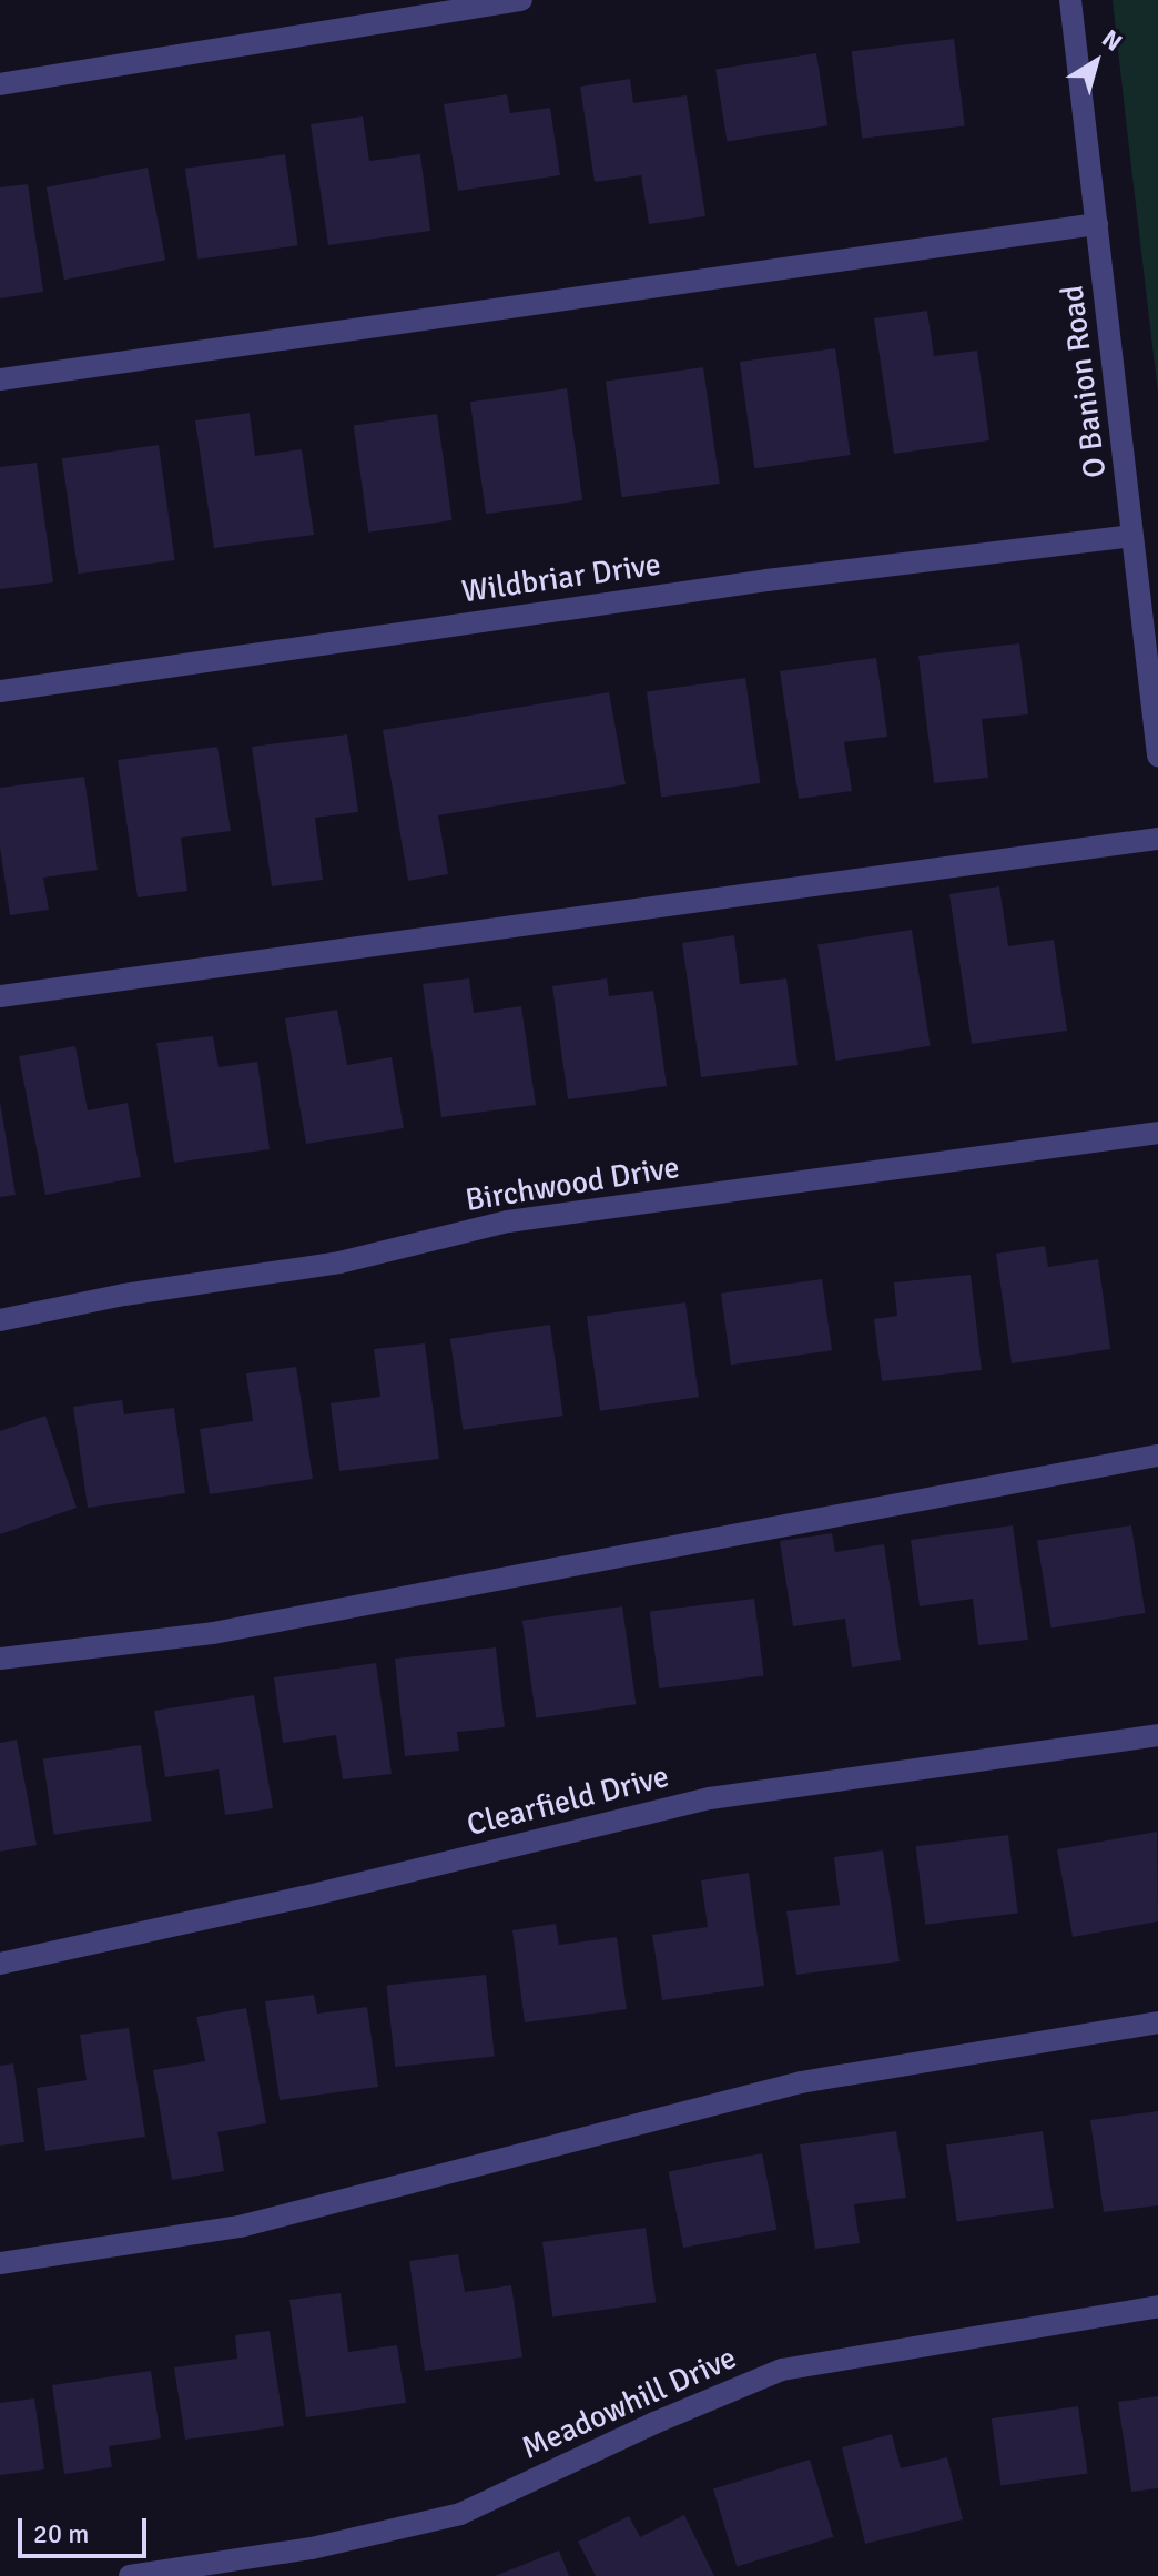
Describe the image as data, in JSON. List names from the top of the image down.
{
  "streets": {
    "street": [
      "O Banion Road",
      "Wildbriar Drive",
      "Birchwood Drive",
      "Clearfield Drive",
      "Meadowhill Drive"
    ]
  },
  "crossings": [
    ["O Banion Road", "Wildbriar Drive"]
  ],
  "scale_bar": "20 m",
  "north": "top right"
}
